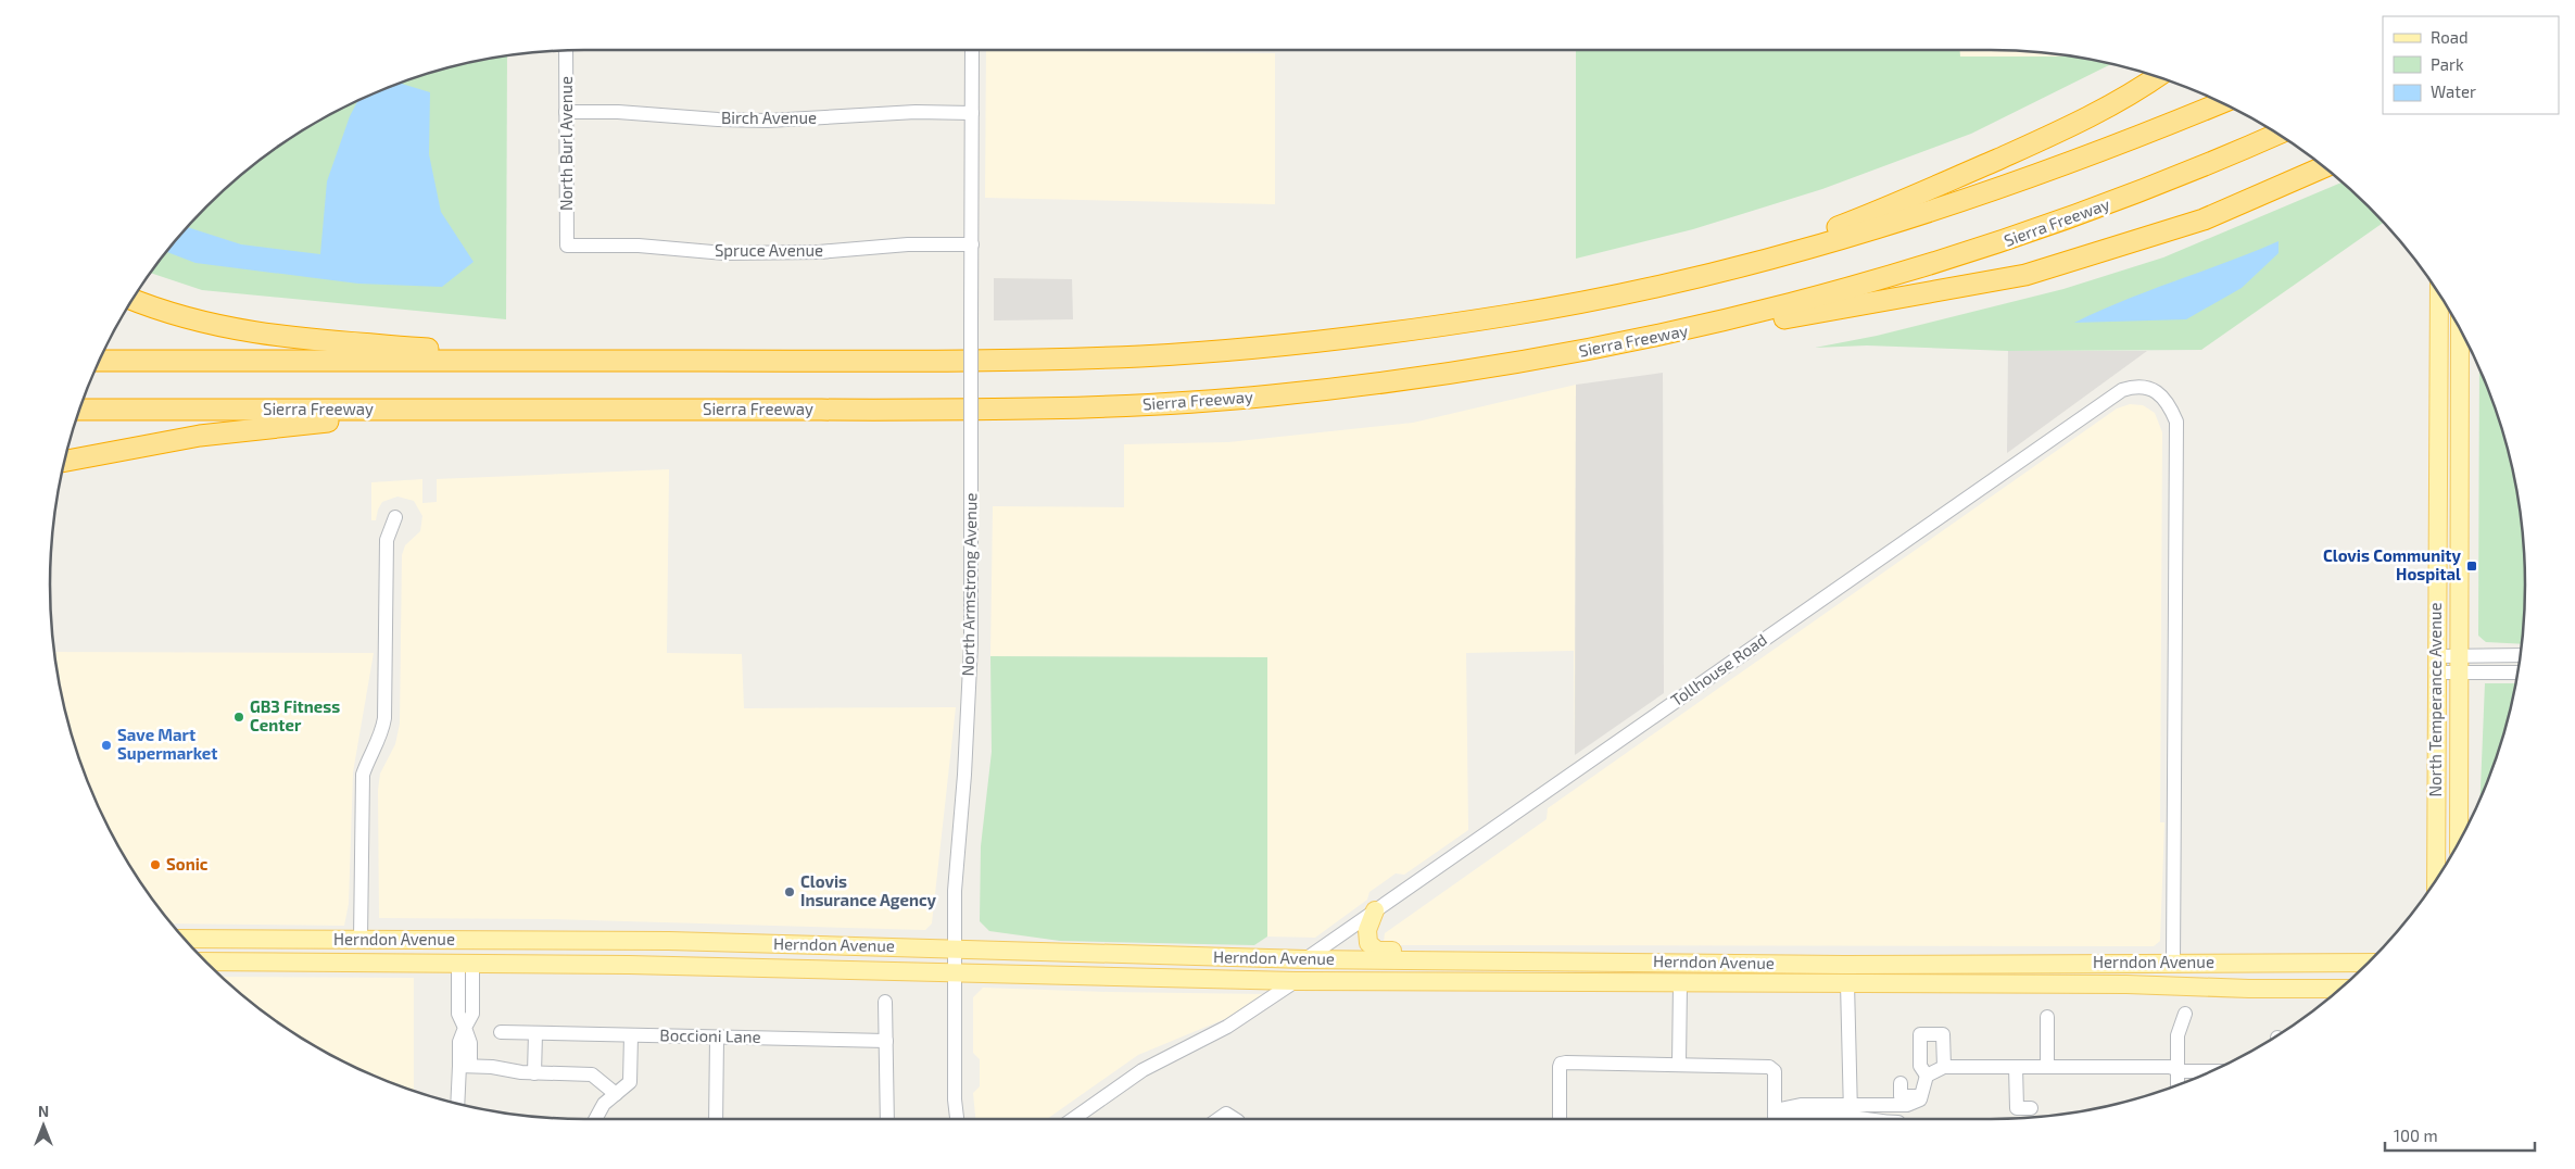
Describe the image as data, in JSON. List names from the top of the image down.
{
  "streets": {
    "highway": ["Sierra Freeway"],
    "main road": ["North Temperance Avenue", "Herndon Avenue"],
    "street": [
      "Birch Avenue",
      "North Burl Avenue",
      "Spruce Avenue",
      "North Armstrong Avenue",
      "Tollhouse Road",
      "Boccioni Lane"
    ]
  },
  "crossings": [
    ["Birch Avenue", "North Burl Avenue"],
    ["Birch Avenue", "North Armstrong Avenue"],
    ["North Burl Avenue", "Spruce Avenue"],
    ["Spruce Avenue", "North Armstrong Avenue"],
    ["North Armstrong Avenue", "Herndon Avenue"],
    ["Tollhouse Road", "Herndon Avenue"]
  ],
  "places": {
    "transit": ["Clovis Community Hospital"],
    "other": [
      "GB3 Fitness Center",
      "Save Mart Supermarket",
      "Sonic",
      "Clovis Insurance Agency"
    ]
  },
  "legend": ["Road", "Park", "Water"],
  "scale_bar": "100 m",
  "north": "top"
}
